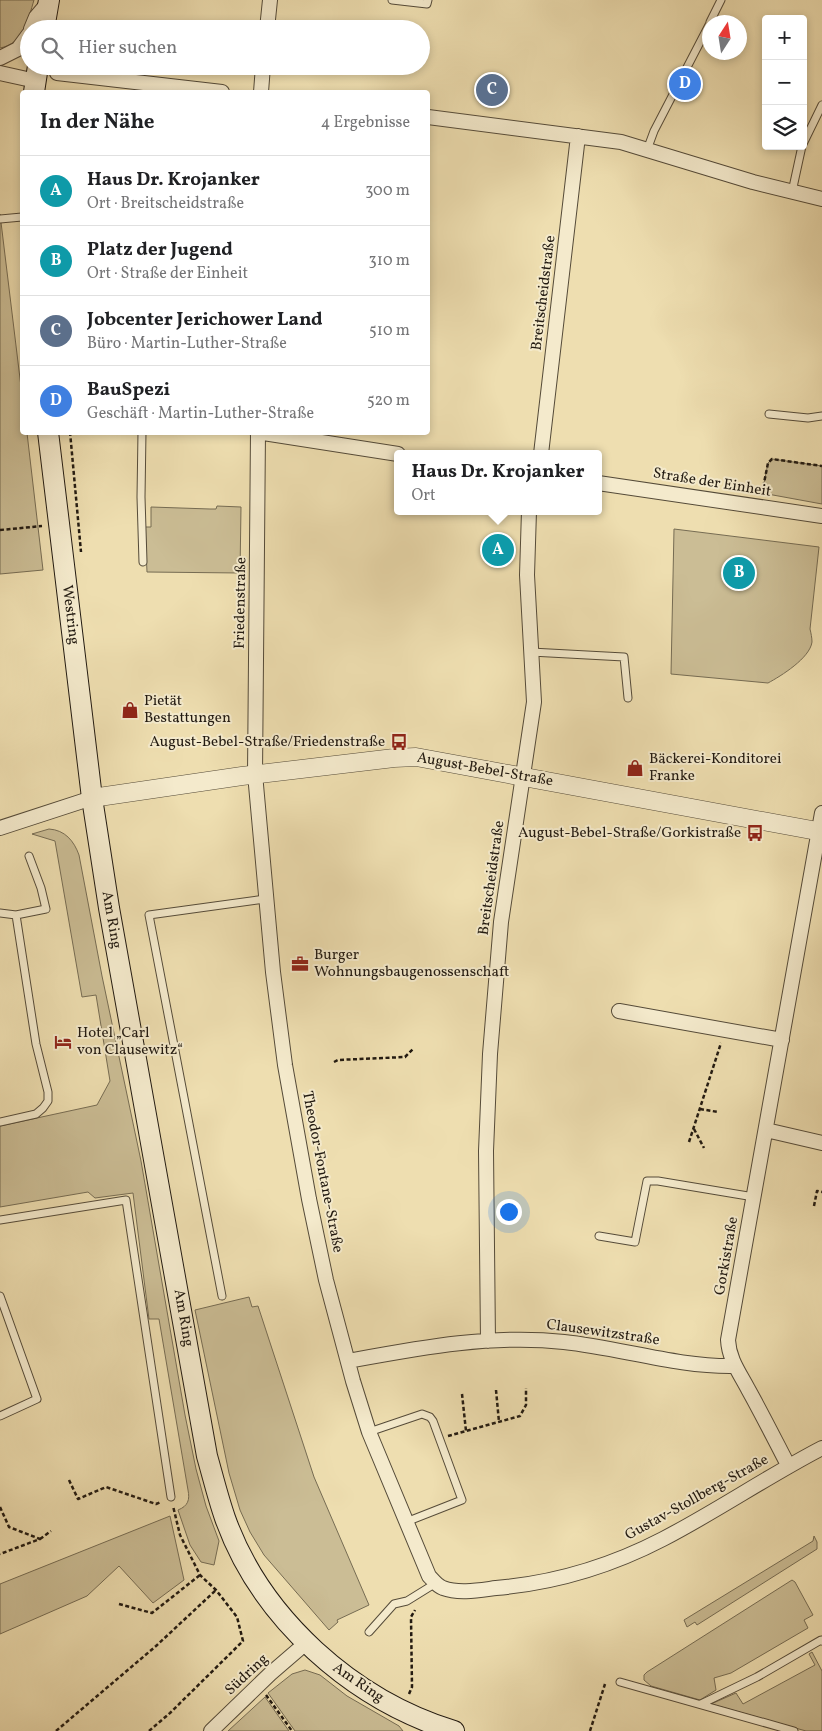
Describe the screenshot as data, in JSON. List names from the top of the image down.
{
  "streets": {
    "main road": ["Westring", "Am Ring"],
    "street": [
      "Breitscheidstraße",
      "Straße der Einheit",
      "Friedenstraße",
      "August-Bebel-Straße",
      "Theodor-Fontane-Straße",
      "Gorkistraße",
      "Clausewitzstraße",
      "Gustav-Stollberg-Straße",
      "Südring"
    ]
  },
  "crossings": [
    ["Breitscheidstraße", "August-Bebel-Straße"],
    ["Breitscheidstraße", "Clausewitzstraße"],
    ["Friedenstraße", "August-Bebel-Straße"],
    ["Friedenstraße", "Theodor-Fontane-Straße"],
    ["Westring", "August-Bebel-Straße"],
    ["Westring", "Am Ring"],
    ["August-Bebel-Straße", "Am Ring"],
    ["August-Bebel-Straße", "Theodor-Fontane-Straße"],
    ["August-Bebel-Straße", "Gorkistraße"],
    ["Am Ring", "Südring"],
    ["Theodor-Fontane-Straße", "Clausewitzstraße"],
    ["Theodor-Fontane-Straße", "Gustav-Stollberg-Straße"],
    ["Gorkistraße", "Clausewitzstraße"],
    ["Gorkistraße", "Gustav-Stollberg-Straße"]
  ],
  "places": {
    "shop": ["Pietät Bestattungen", "Bäckerei-Konditorei Franke"],
    "bus stop": ["August-Bebel-Straße/Friedenstraße", "August-Bebel-Straße/Gorkistraße"],
    "office": ["Burger Wohnungsbaugenossenschaft"],
    "hotel": ["Hotel „Carl von Clausewitz“"]
  },
  "north": "top",
  "page": {
    "map_buttons": ["+", "−"],
    "search": "Hier suchen",
    "pins": [
      "D",
      "C",
      "A",
      "B"
    ],
    "heading": ["In der Nähe", "4 Ergebnisse"],
    "list": [
      {
        "mark": "A",
        "name": "Haus Dr. Krojanker",
        "note": "Ort · Breitscheidstraße",
        "value": "300 m"
      },
      {
        "mark": "B",
        "name": "Platz der Jugend",
        "note": "Ort · Straße der Einheit",
        "value": "310 m"
      },
      {
        "mark": "C",
        "name": "Jobcenter Jerichower Land",
        "note": "Büro · Martin-Luther-Straße",
        "value": "510 m"
      },
      {
        "mark": "D",
        "name": "BauSpezi",
        "note": "Geschäft · Martin-Luther-Straße",
        "value": "520 m"
      }
    ],
    "popup": ["Haus Dr. Krojanker", "Ort"]
  }
}
